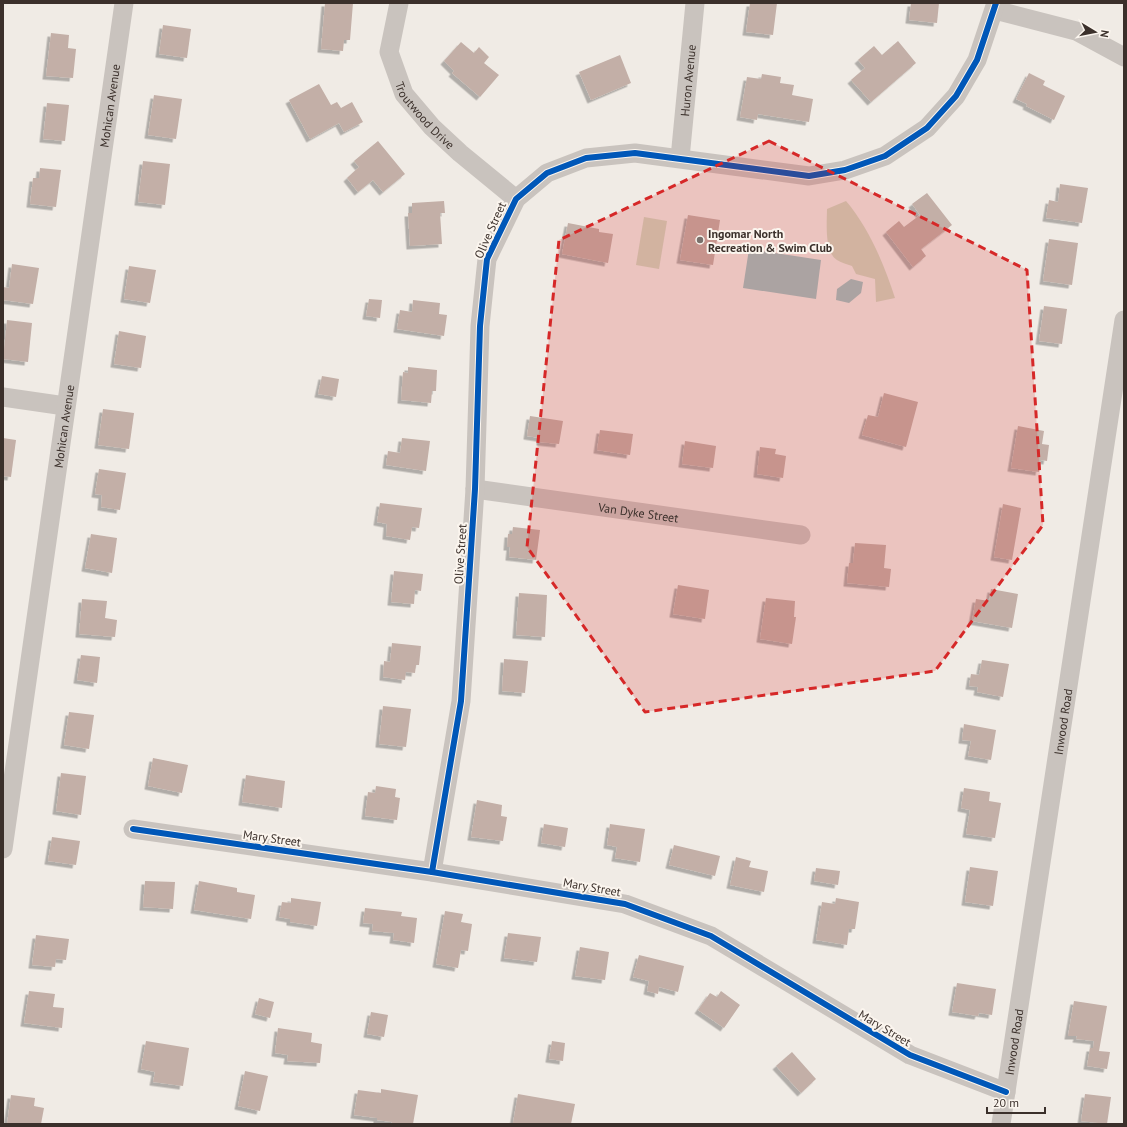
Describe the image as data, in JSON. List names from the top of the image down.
{
  "streets": {
    "street": [
      "Huron Avenue",
      "Mohican Avenue",
      "Troutwood Drive",
      "Olive Street",
      "Van Dyke Street",
      "Inwood Road",
      "Mary Street"
    ]
  },
  "crossings": [
    ["Huron Avenue", "Olive Street"],
    ["Troutwood Drive", "Olive Street"],
    ["Olive Street", "Van Dyke Street"],
    ["Olive Street", "Mary Street"],
    ["Inwood Road", "Mary Street"]
  ],
  "places": ["Ingomar North Recreation & Swim Club"],
  "scale_bar": "20 m",
  "north": "right"
}
